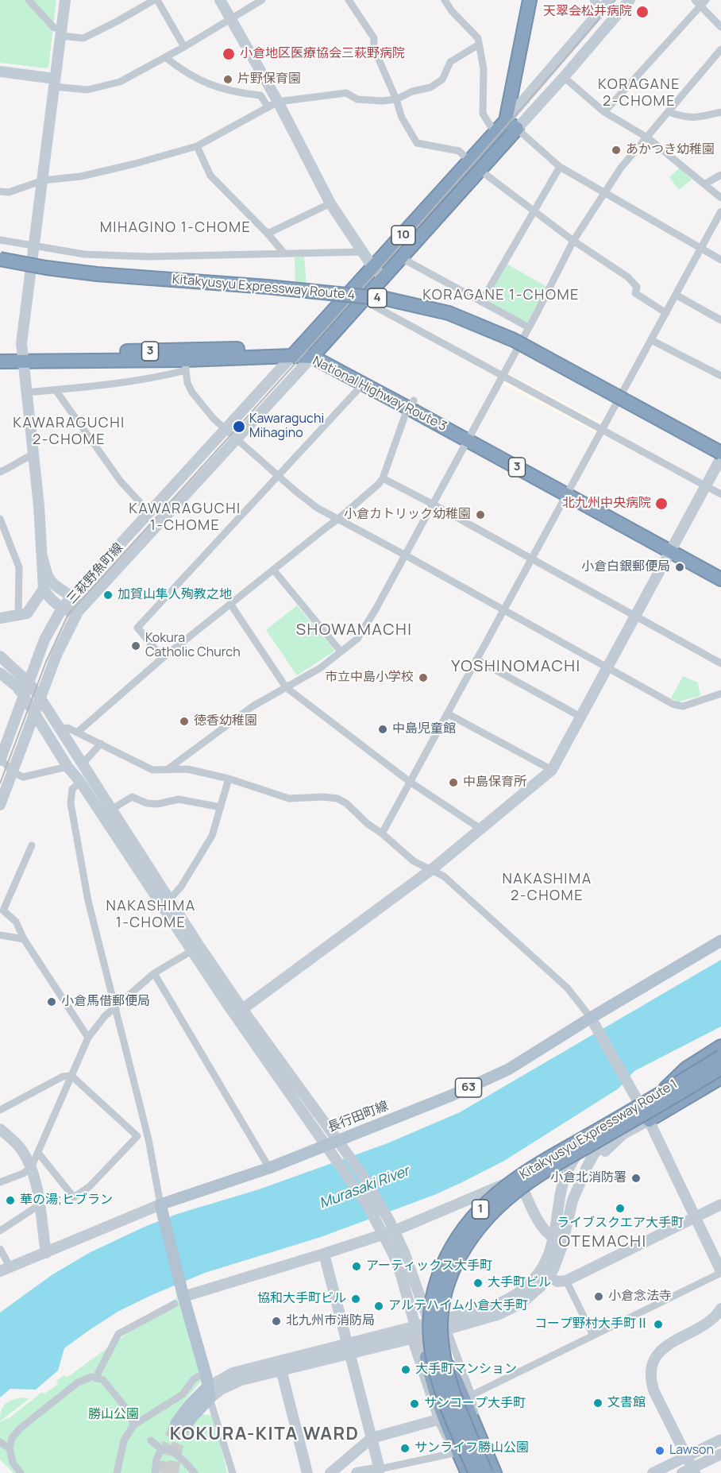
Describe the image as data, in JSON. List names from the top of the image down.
{
  "streets": {
    "highway": [
      "10",
      "Kitakyusyu Expressway Route 4",
      "4",
      "3",
      "National Highway Route 3",
      "Kitakyusyu Expressway Route 1",
      "1"
    ],
    "main road": ["63", "長行田町線"],
    "street": ["三萩野魚町線"]
  },
  "crossings": [
    ["10", "National Highway Route 3"],
    ["10", "三萩野魚町線"],
    ["National Highway Route 3", "三萩野魚町線"]
  ],
  "districts": [
    "KORAGANE 2-CHOME",
    "MIHAGINO 1-CHOME",
    "KORAGANE 1-CHOME",
    "KAWARAGUCHI 2-CHOME",
    "KAWARAGUCHI 1-CHOME",
    "SHOWAMACHI",
    "YOSHINOMACHI",
    "NAKASHIMA 2-CHOME",
    "NAKASHIMA 1-CHOME",
    "OTEMACHI",
    "KOKURA-KITA WARD"
  ],
  "water": ["Murasaki River"],
  "parks": ["勝山公園"],
  "places": [
    "天翠会松井病院",
    "小倉地区医療協会三萩野病院",
    "片野保育園",
    "あかつき幼稚園",
    "Kawaraguchi Mihagino",
    "北九州中央病院",
    "小倉カトリック幼稚園",
    "小倉白銀郵便局",
    "加賀山隼人殉教之地",
    "Kokura Catholic Church",
    "市立中島小学校",
    "徳香幼稚園",
    "中島児童館",
    "中島保育所",
    "小倉馬借郵便局",
    "小倉北消防署",
    "華の湯;ヒブラン",
    "ライブスクエア大手町",
    "アーティックス大手町",
    "大手町ビル",
    "小倉念法寺",
    "協和大手町ビル",
    "アルテハイム小倉大手町",
    "北九州市消防局",
    "コープ野村大手町Ⅱ",
    "大手町マンション",
    "文書館",
    "サンコープ大手町",
    "サンライフ勝山公園",
    "Lawson"
  ]
}
